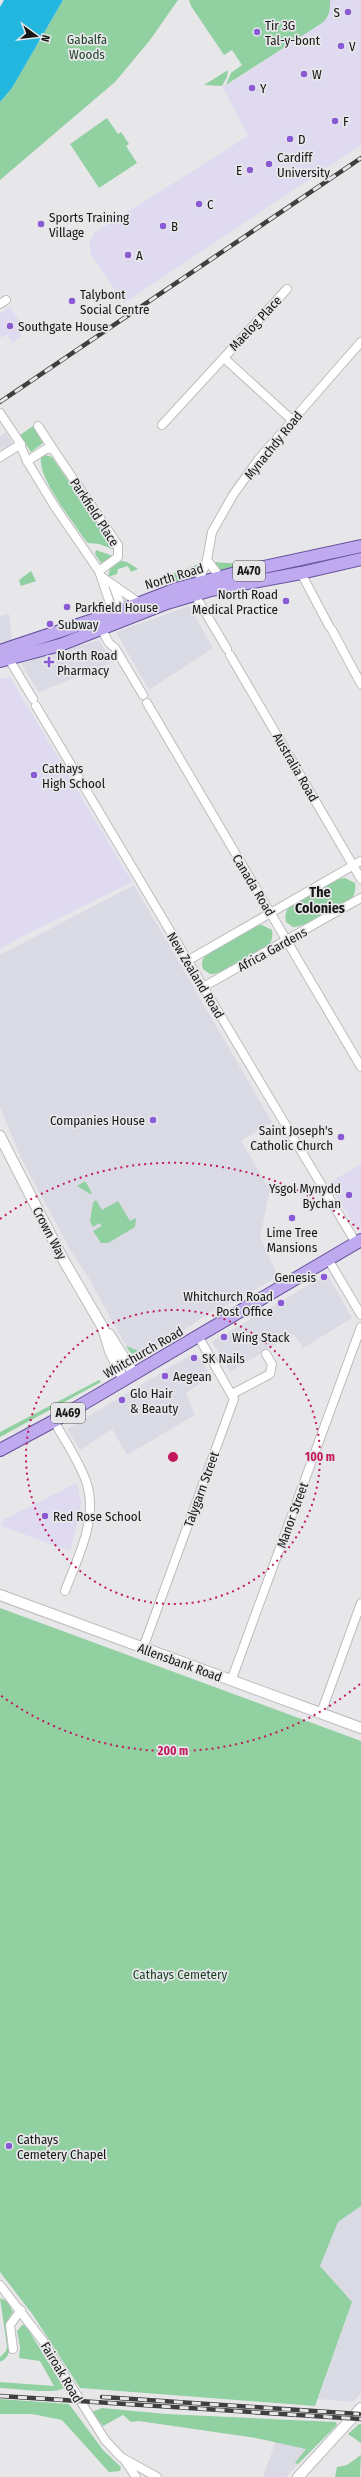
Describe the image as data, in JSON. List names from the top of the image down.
{
  "streets": {
    "main road": [
      "A470",
      "North Road",
      "Whitchurch Road",
      "A469"
    ],
    "street": [
      "Maelog Place",
      "Mynachdy Road",
      "Parkfield Place",
      "Australia Road",
      "Canada Road",
      "Africa Gardens",
      "New Zealand Road",
      "Crown Way",
      "Talygarn Street",
      "Manor Street",
      "Allensbank Road",
      "Fairoak Road"
    ]
  },
  "crossings": [
    ["Maelog Place", "Mynachdy Road"],
    ["Mynachdy Road", "North Road"],
    ["North Road", "Australia Road"],
    ["North Road", "Canada Road"],
    ["North Road", "New Zealand Road"],
    ["Canada Road", "Africa Gardens"],
    ["Africa Gardens", "New Zealand Road"],
    ["New Zealand Road", "Whitchurch Road"],
    ["Crown Way", "Whitchurch Road"],
    ["Talygarn Street", "Allensbank Road"],
    ["Manor Street", "Allensbank Road"]
  ],
  "districts": ["The Colonies"],
  "parks": ["Gabalfa Woods", "Cathays Cemetery"],
  "places": {
    "other": [
      "S",
      "Tir 3G Tal-y-bont",
      "V",
      "W",
      "Y",
      "F",
      "D",
      "Cardiff University",
      "E",
      "C",
      "Sports Training Village",
      "B",
      "A",
      "Talybont Social Centre",
      "Southgate House",
      "North Road Medical Practice",
      "Parkfield House",
      "Subway",
      "Cathays High School",
      "Companies House",
      "Saint Joseph's Catholic Church",
      "Ysgol Mynydd Bychan",
      "Lime Tree Mansions",
      "Genesis",
      "Whitchurch Road Post Office",
      "Wing Stack",
      "SK Nails",
      "Aegean",
      "Glo Hair & Beauty",
      "Red Rose School",
      "Cathays Cemetery Chapel"
    ],
    "health": ["North Road Pharmacy"]
  },
  "north": "right",
  "rings": ["100 m", "200 m"]
}
